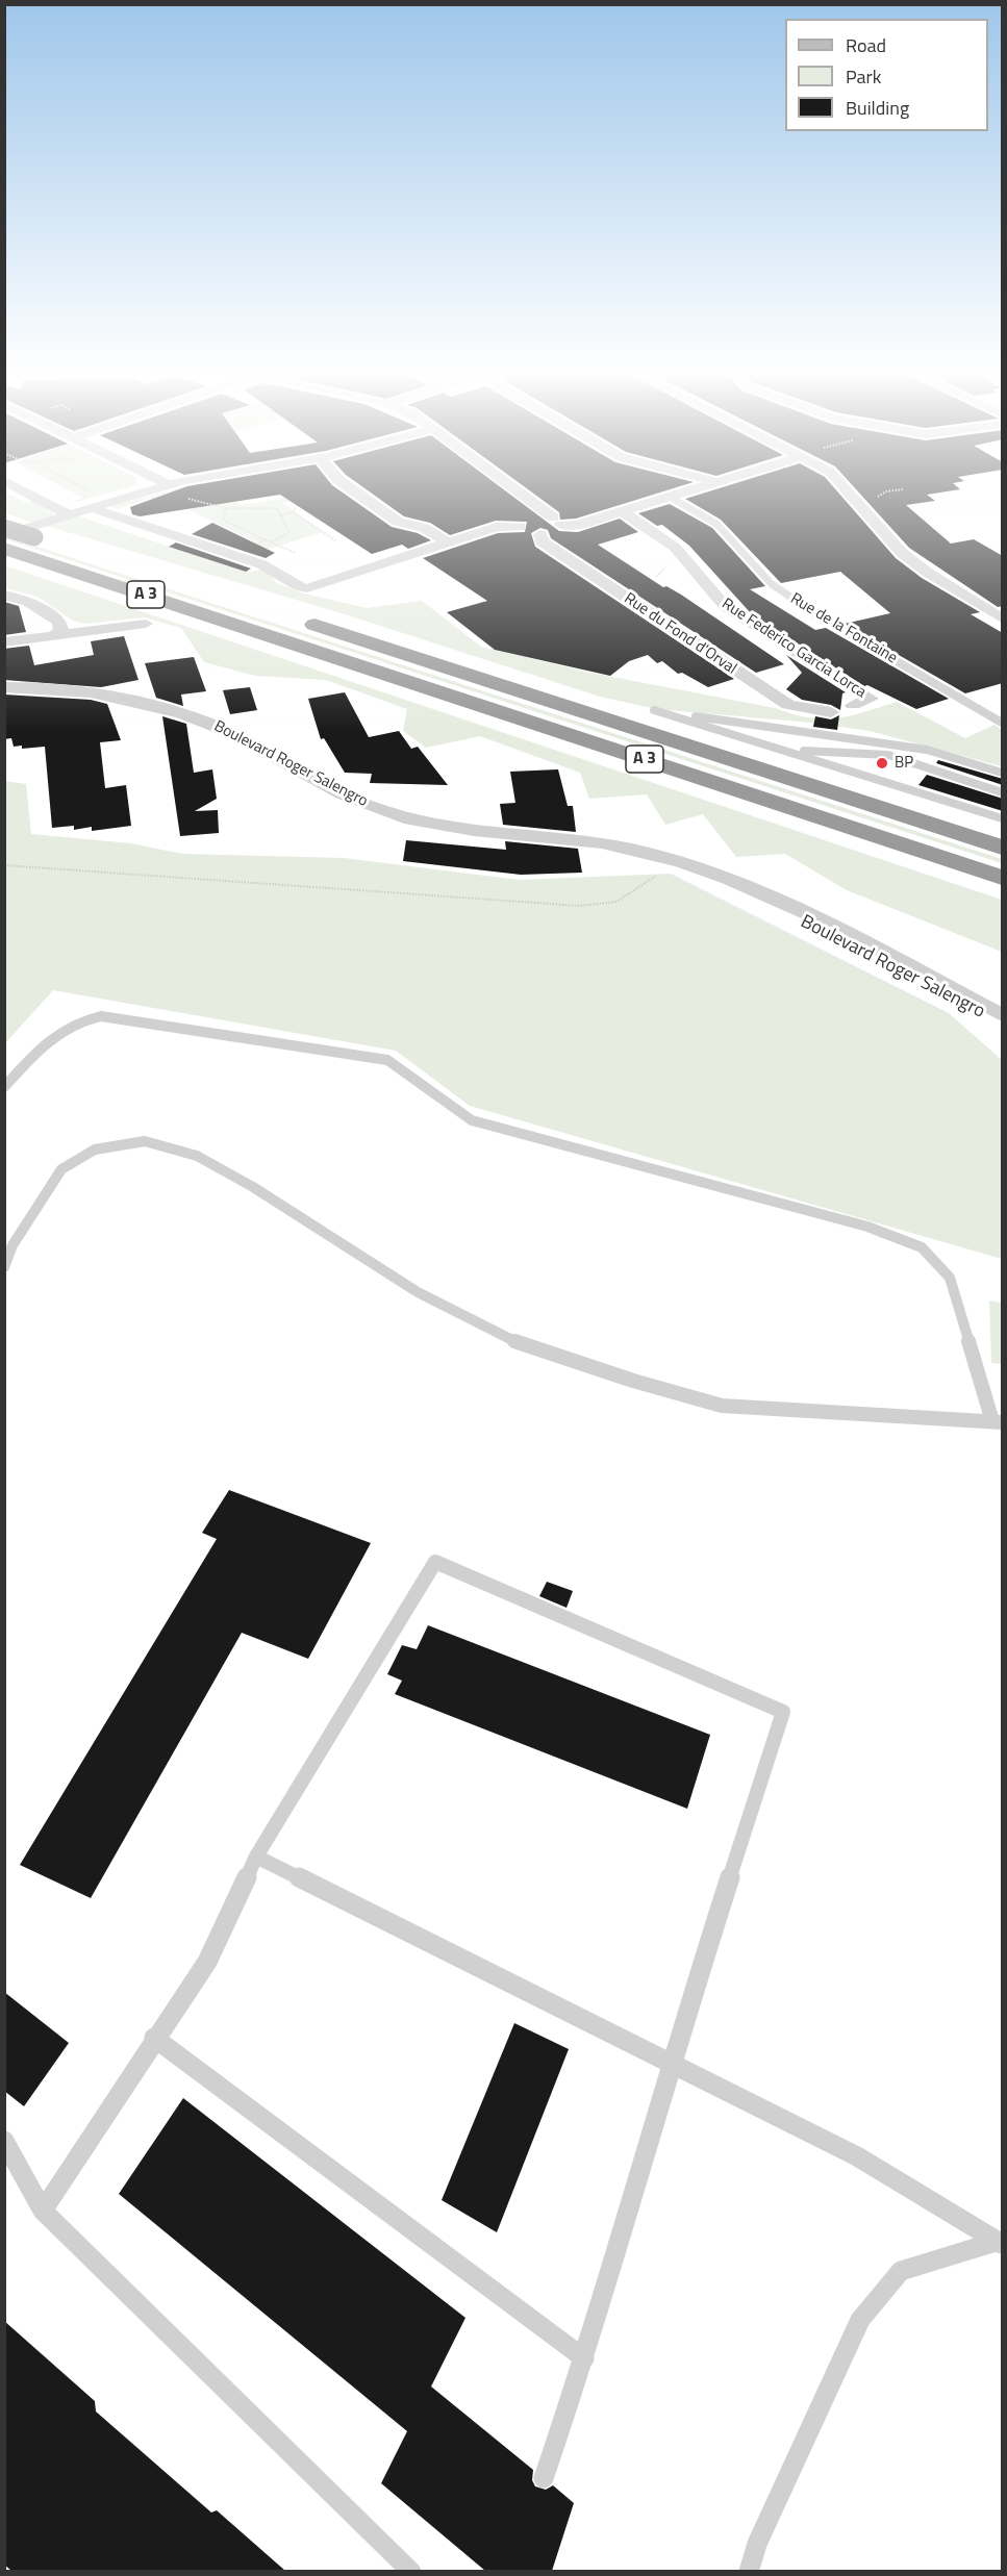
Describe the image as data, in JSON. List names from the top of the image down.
{
  "streets": {
    "highway": ["A 3"],
    "street": ["Rue du Fond d'Orval", "Rue Federico Garcia Lorca", "Boulevard Roger Salengro"],
    "lane": ["Rue de la Fontaine"]
  },
  "places": ["BP"],
  "legend": ["Road", "Park", "Building"]
}
